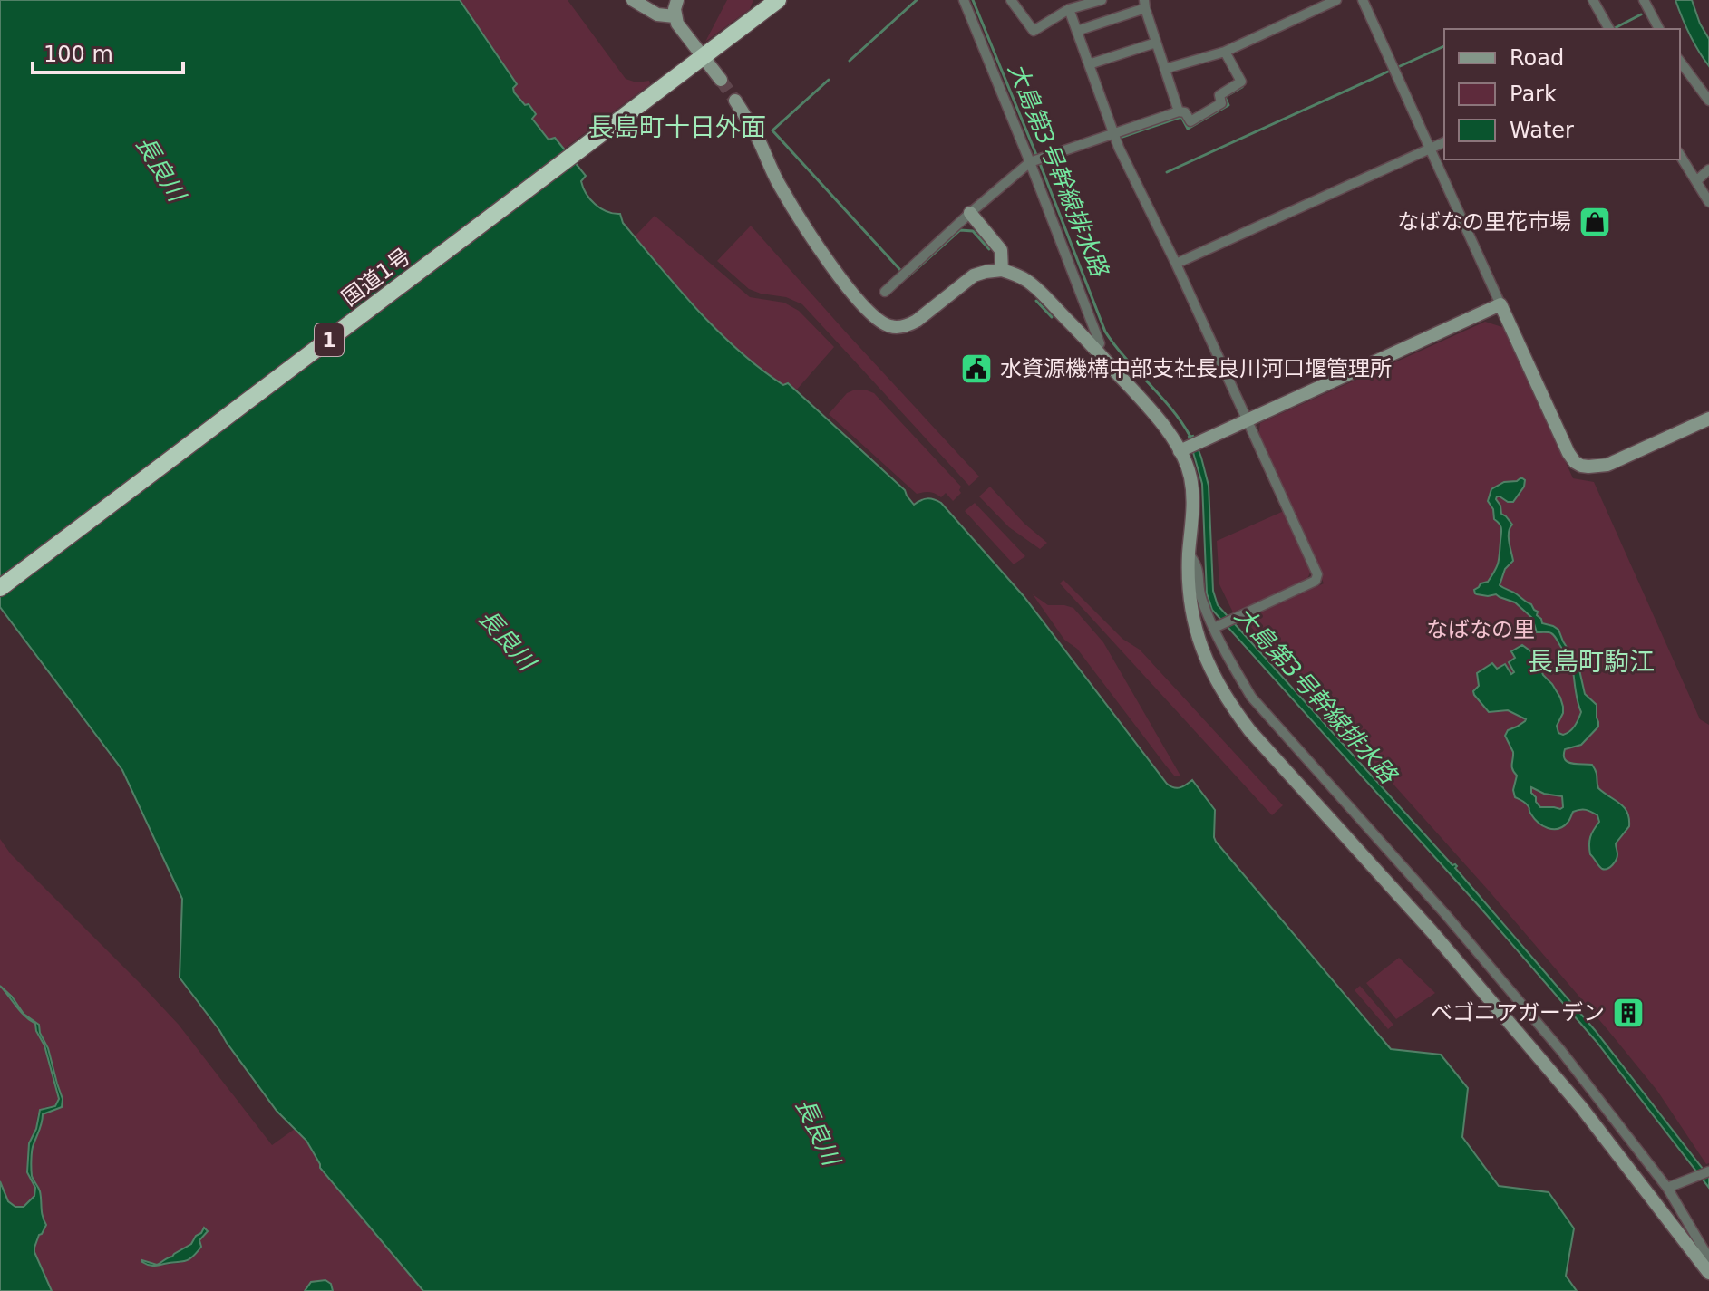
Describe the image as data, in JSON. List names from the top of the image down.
{
  "streets": {
    "highway": ["国道1号", "1"]
  },
  "districts": ["長島町十日外面", "長島町駒江"],
  "water": ["長良川", "大島第3号幹線排水路"],
  "parks": ["なばなの里"],
  "places": {
    "shop": ["なばなの里花市場"],
    "public building": ["水資源機構中部支社長良川河口堰管理所"],
    "building": ["ベゴニアガーデン"]
  },
  "legend": ["Road", "Park", "Water"],
  "scale_bar": "100 m"
}
